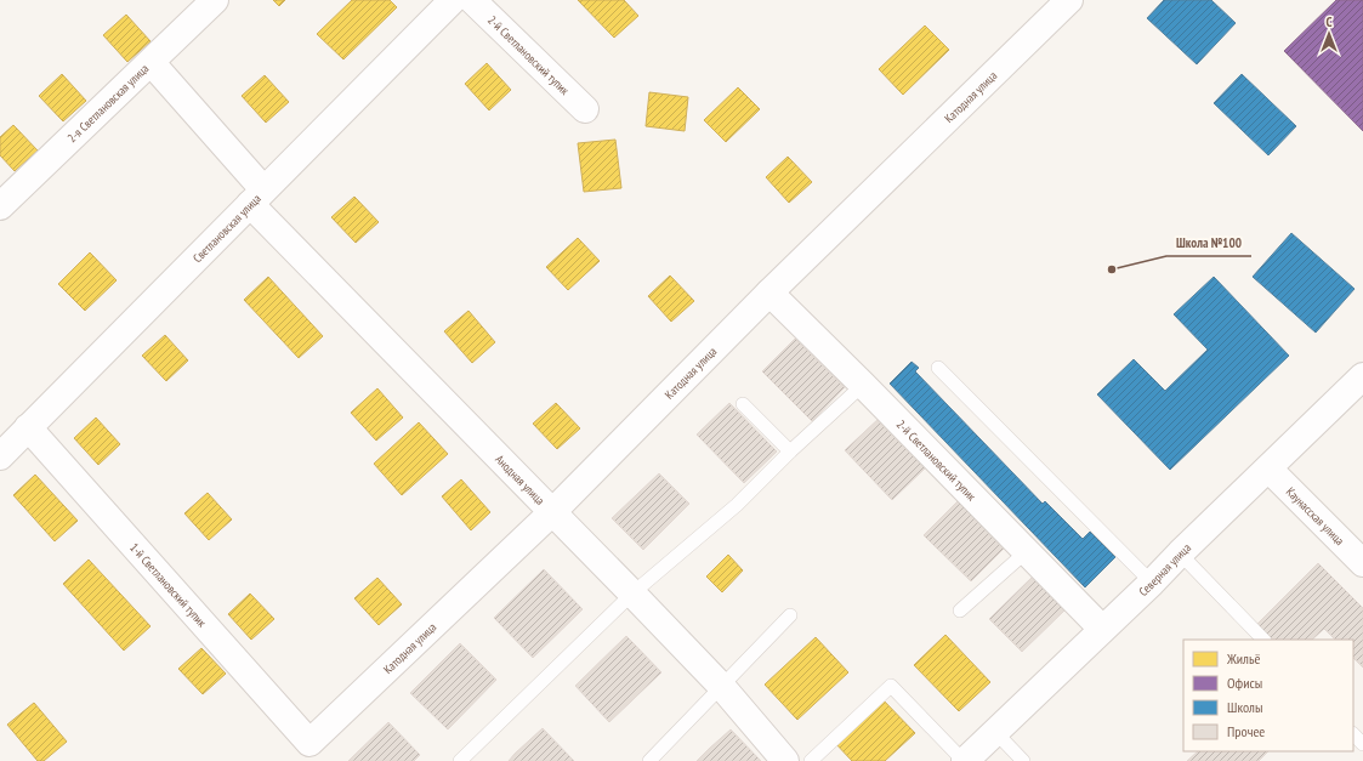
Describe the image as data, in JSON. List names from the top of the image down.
{
  "streets": {
    "street": [
      "2-й Светлановский тупик",
      "Катодная улица",
      "2-я Светлановская улица",
      "Светлановская улица",
      "Анодная улица",
      "Каунасская улица",
      "Северная улица",
      "1-й Светлановский тупик"
    ]
  },
  "crossings": [
    ["2-й Светлановский тупик", "Катодная улица"],
    ["2-й Светлановский тупик", "Северная улица"],
    ["Катодная улица", "Анодная улица"],
    ["Катодная улица", "1-й Светлановский тупик"],
    ["2-я Светлановская улица", "Анодная улица"],
    ["Светлановская улица", "Анодная улица"],
    ["Светлановская улица", "1-й Светлановский тупик"],
    ["Каунасская улица", "Северная улица"]
  ],
  "places": ["Школа №100"],
  "legend": [
    "Жильё",
    "Офисы",
    "Школы",
    "Прочее"
  ],
  "north": "top"
}
